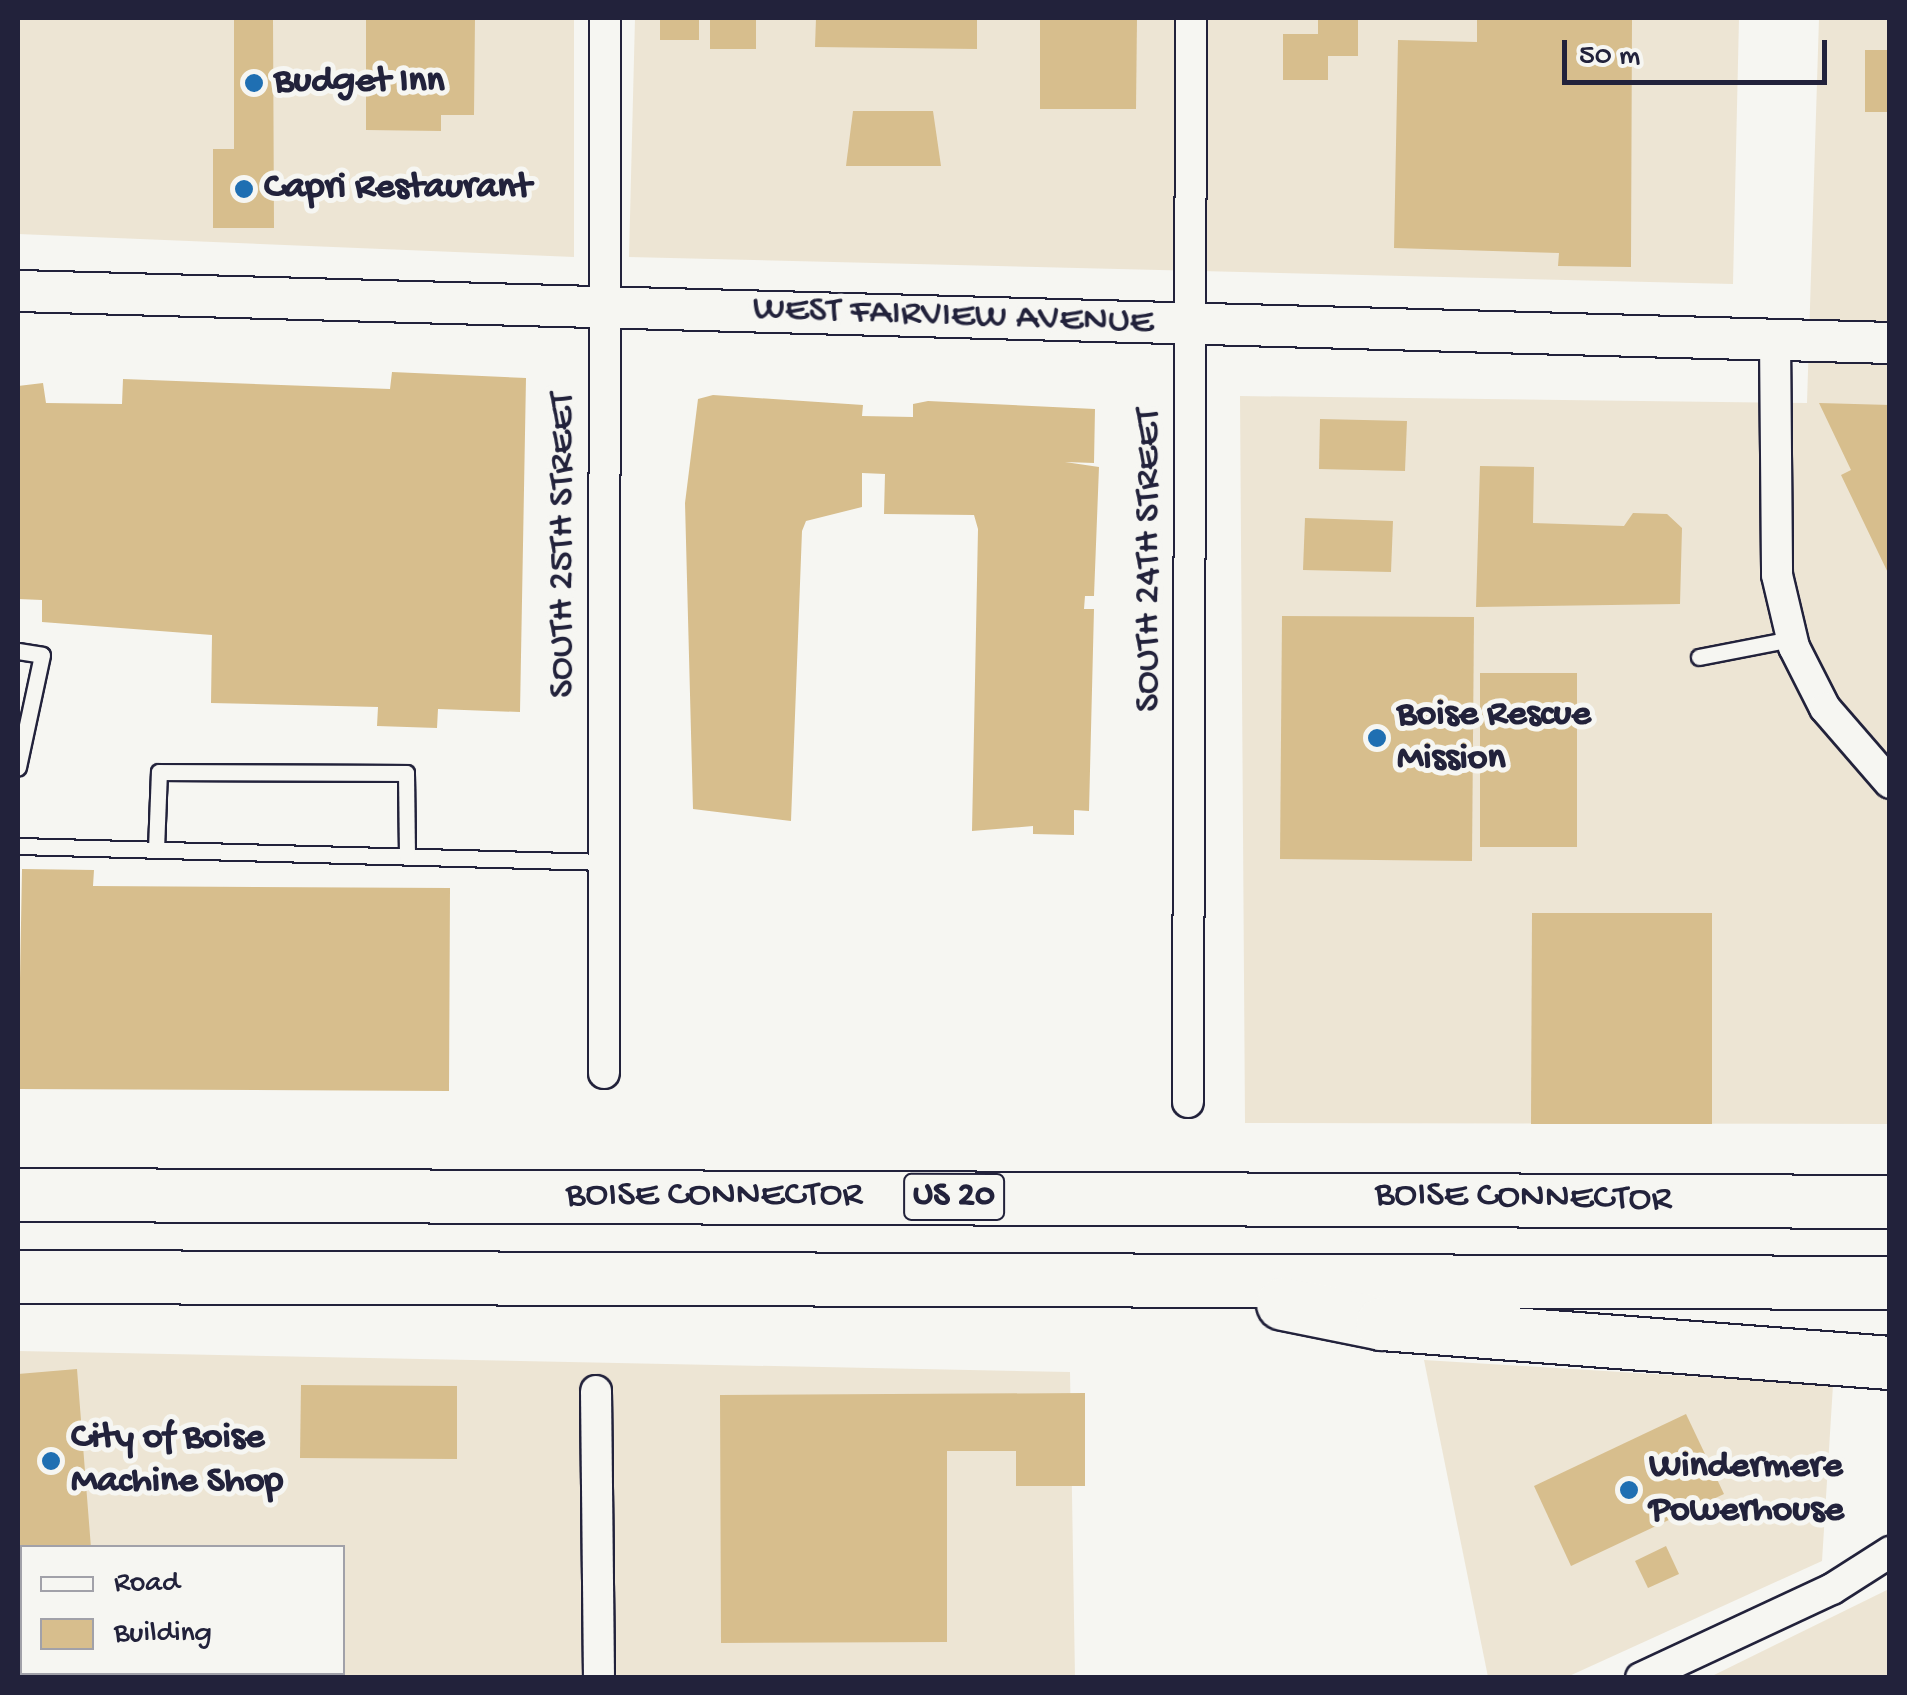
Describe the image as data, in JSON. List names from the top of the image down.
{
  "streets": {
    "highway": ["BOISE CONNECTOR", "US 20"],
    "main road": ["WEST FAIRVIEW AVENUE"],
    "street": ["SOUTH 25TH STREET", "SOUTH 24TH STREET"]
  },
  "crossings": [
    ["WEST FAIRVIEW AVENUE", "SOUTH 25TH STREET"],
    ["WEST FAIRVIEW AVENUE", "SOUTH 24TH STREET"]
  ],
  "places": [
    "Budget Inn",
    "Capri Restaurant",
    "Boise Rescue Mission",
    "City of Boise Machine Shop",
    "Windermere Powerhouse"
  ],
  "legend": ["Road", "Building"],
  "scale_bar": "50 m"
}
